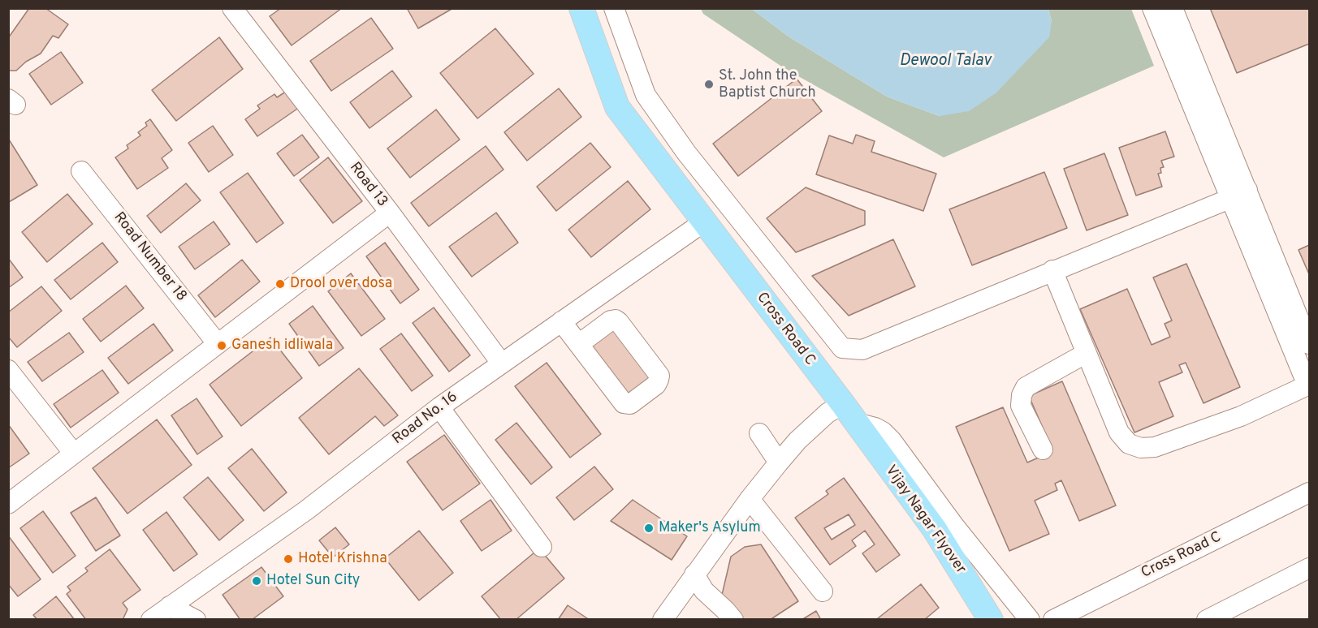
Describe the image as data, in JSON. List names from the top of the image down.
{
  "streets": {
    "main road": ["Cross Road C", "Vijay Nagar Flyover"],
    "street": ["Road 13", "Road Number 18", "Road No. 16"]
  },
  "crossings": [
    ["Road 13", "Road No. 16"],
    ["Cross Road C", "Road No. 16"],
    ["Cross Road C", "Vijay Nagar Flyover"]
  ],
  "water": ["Dewool Talav"],
  "places": [
    "St. John the Baptist Church",
    "Drool over dosa",
    "Ganesh idliwala",
    "Maker's Asylum",
    "Hotel Krishna",
    "Hotel Sun City"
  ]
}
